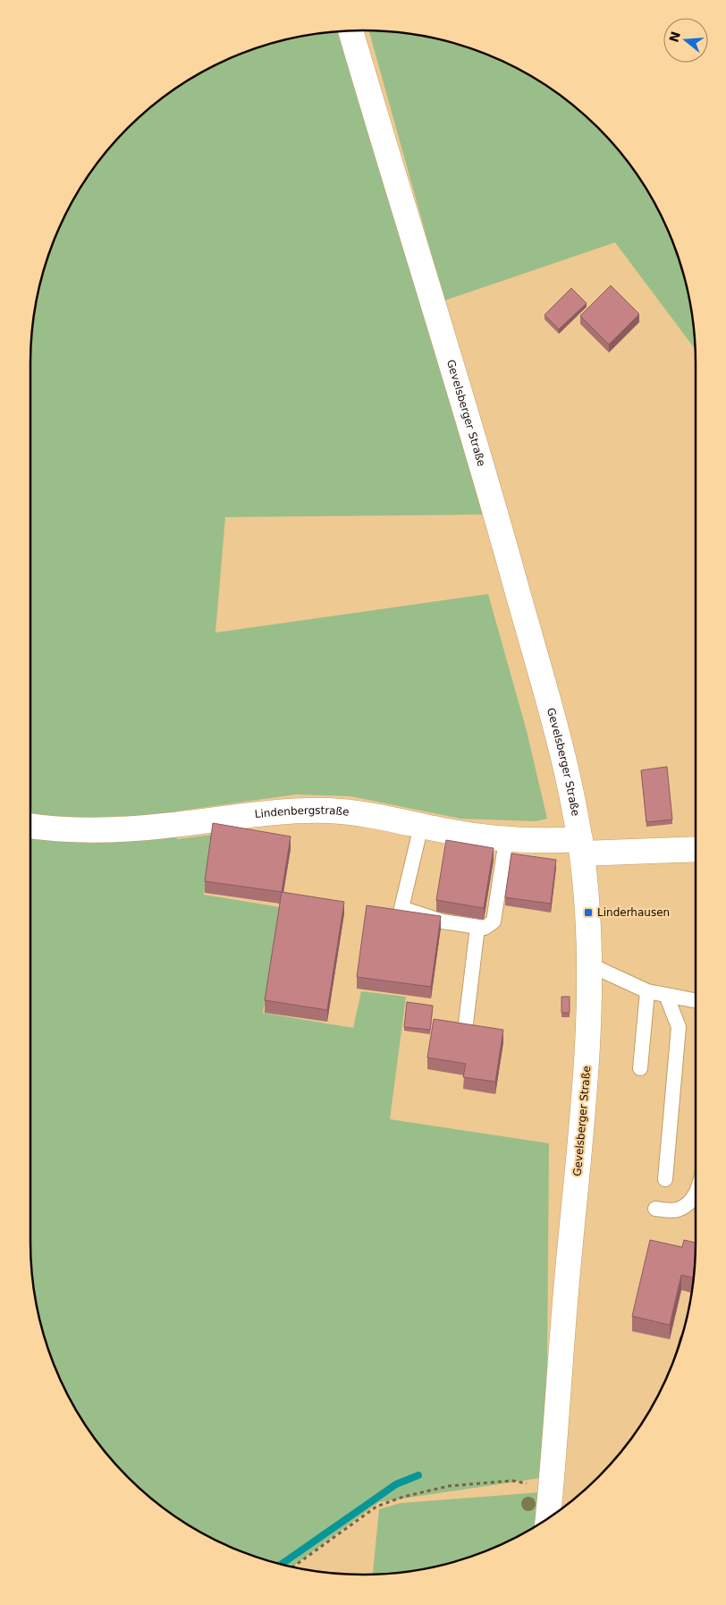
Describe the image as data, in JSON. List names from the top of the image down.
{
  "streets": {
    "main road": ["Gevelsberger Straße", "Lindenbergstraße"]
  },
  "crossings": [
    ["Gevelsberger Straße", "Lindenbergstraße"]
  ],
  "places": {
    "transit": ["Linderhausen"]
  },
  "north": "left"
}
